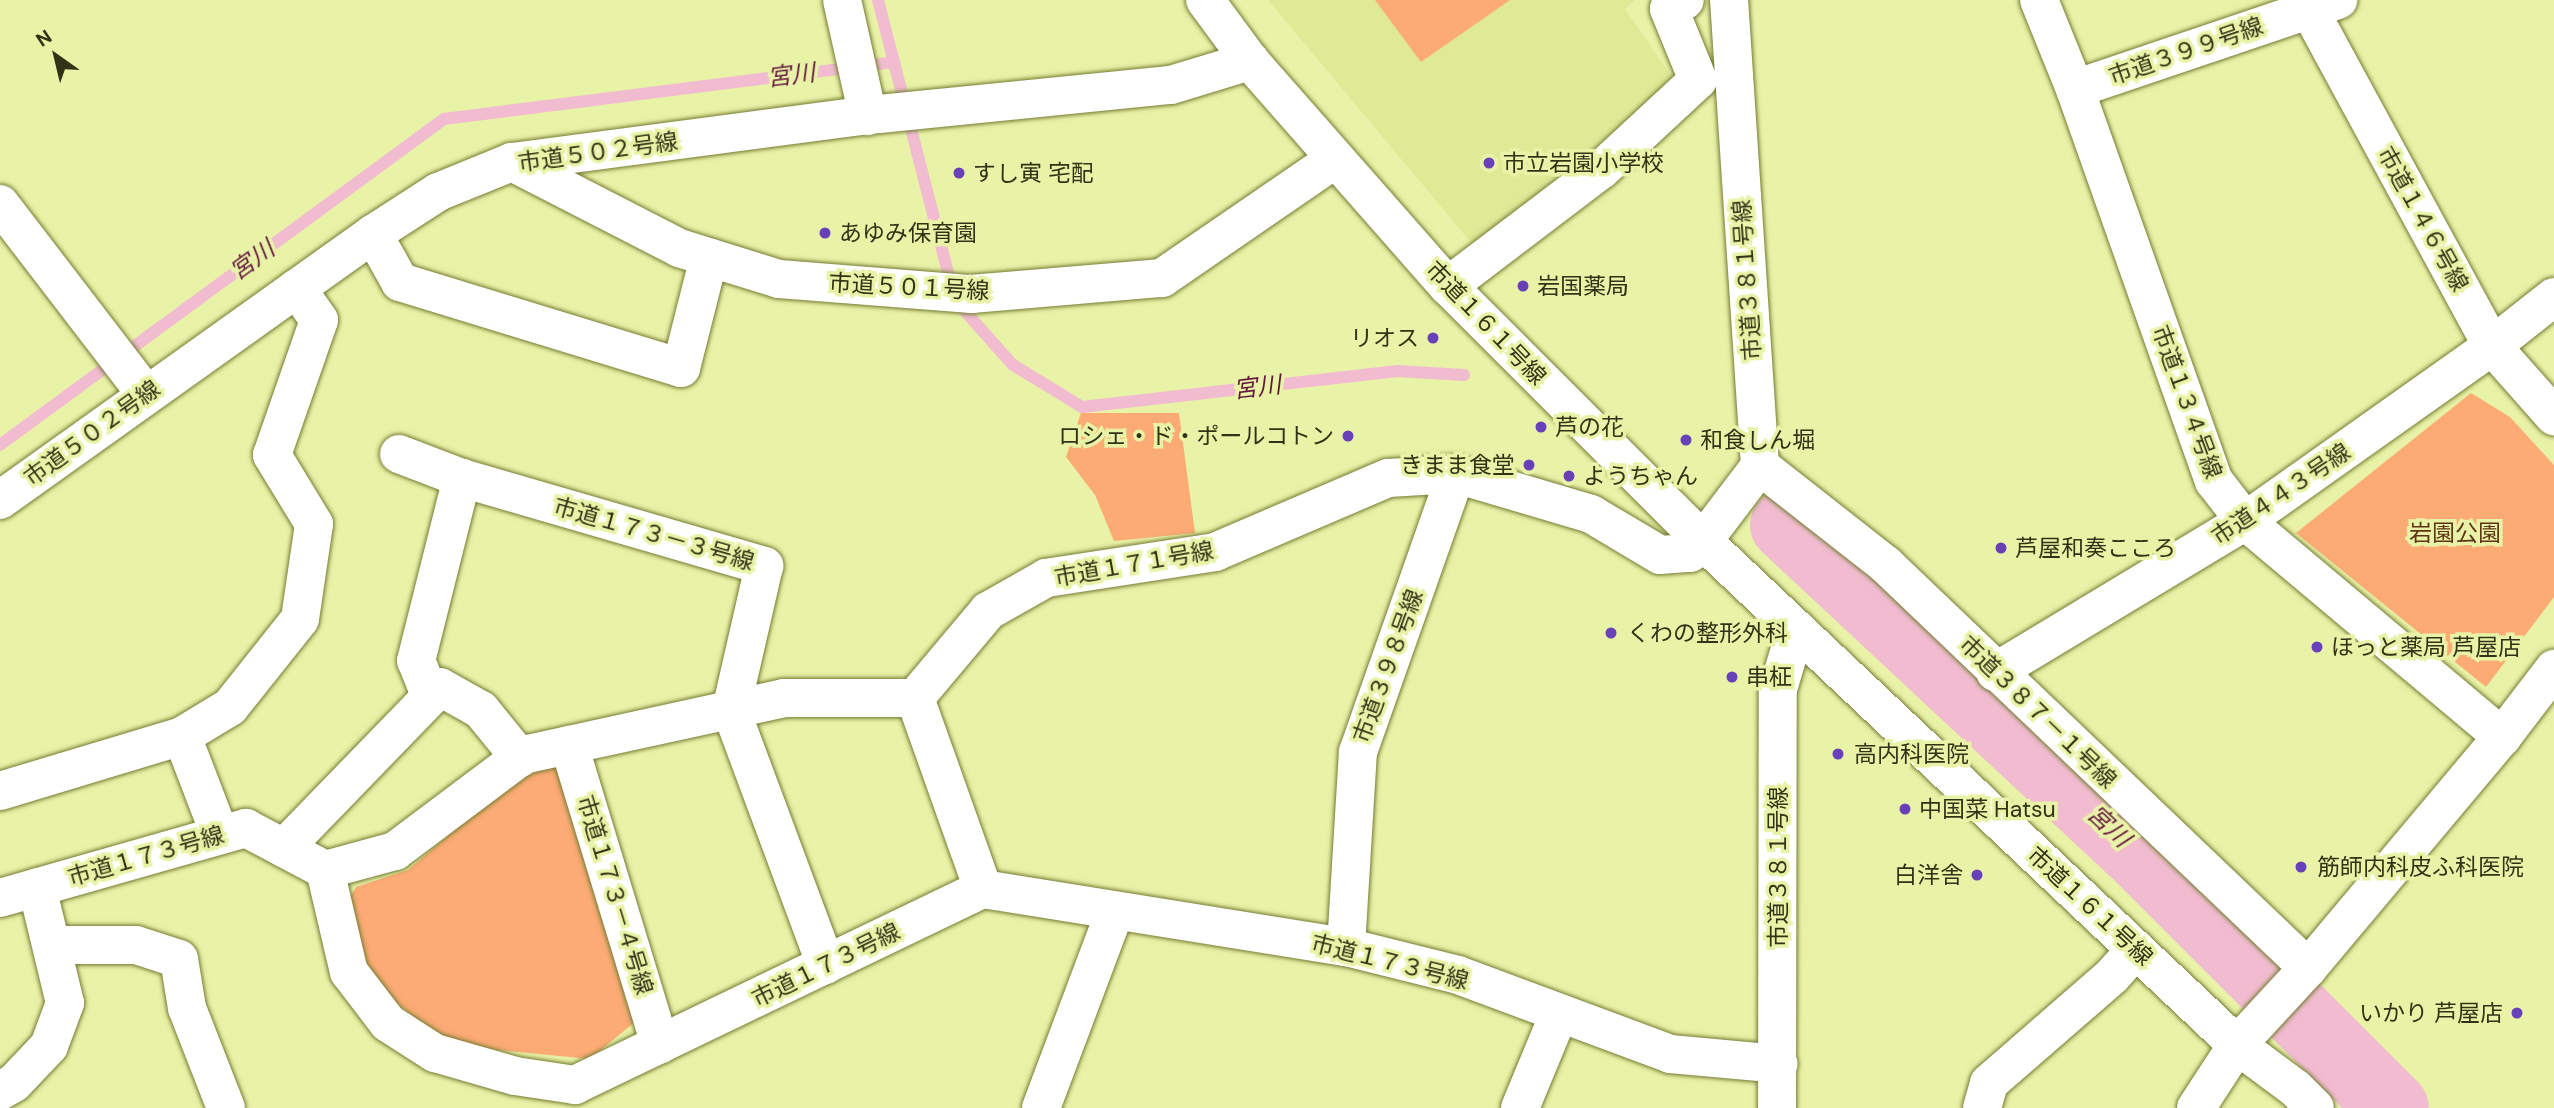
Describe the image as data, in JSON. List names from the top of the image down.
{
  "streets": {
    "street": [
      "市道３９９号線",
      "市道５０２号線",
      "市道１４６号線",
      "市道３８１号線",
      "市道５０１号線",
      "市道１６１号線",
      "市道１３４号線",
      "市道４４３号線",
      "市道１７３－３号線",
      "市道１７１号線",
      "市道３９８号線",
      "市道３８７－１号線",
      "市道１７３号線",
      "市道１７３－４号線"
    ]
  },
  "crossings": [
    ["市道３９９号線", "市道１４６号線"],
    ["市道３９９号線", "市道１３４号線"],
    ["市道５０２号線", "市道５０１号線"],
    ["市道５０２号線", "市道１６１号線"],
    ["市道１４６号線", "市道４４３号線"],
    ["市道３８１号線", "市道１６１号線"],
    ["市道３８１号線", "市道３８７－１号線"],
    ["市道３８１号線", "市道１７３号線"],
    ["市道５０１号線", "市道１６１号線"],
    ["市道１６１号線", "市道１７１号線"],
    ["市道１３４号線", "市道４４３号線"],
    ["市道４４３号線", "市道３８７－１号線"],
    ["市道１７１号線", "市道３９８号線"],
    ["市道３９８号線", "市道１７３号線"],
    ["市道１７３号線", "市道１７３－４号線"]
  ],
  "water": ["宮川"],
  "parks": ["岩園公園"],
  "places": [
    "市立岩園小学校",
    "すし寅 宅配",
    "あゆみ保育園",
    "岩国薬局",
    "リオス",
    "芦の花",
    "ロシェ・ド・ポールコトン",
    "和食しん堀",
    "きまま食堂",
    "ようちゃん",
    "芦屋和奏こころ",
    "くわの整形外科",
    "ほっと薬局 芦屋店",
    "串柾",
    "高内科医院",
    "中国菜 Hatsu",
    "筋師内科皮ふ科医院",
    "白洋舎",
    "いかり 芦屋店"
  ],
  "north": "top left"
}
